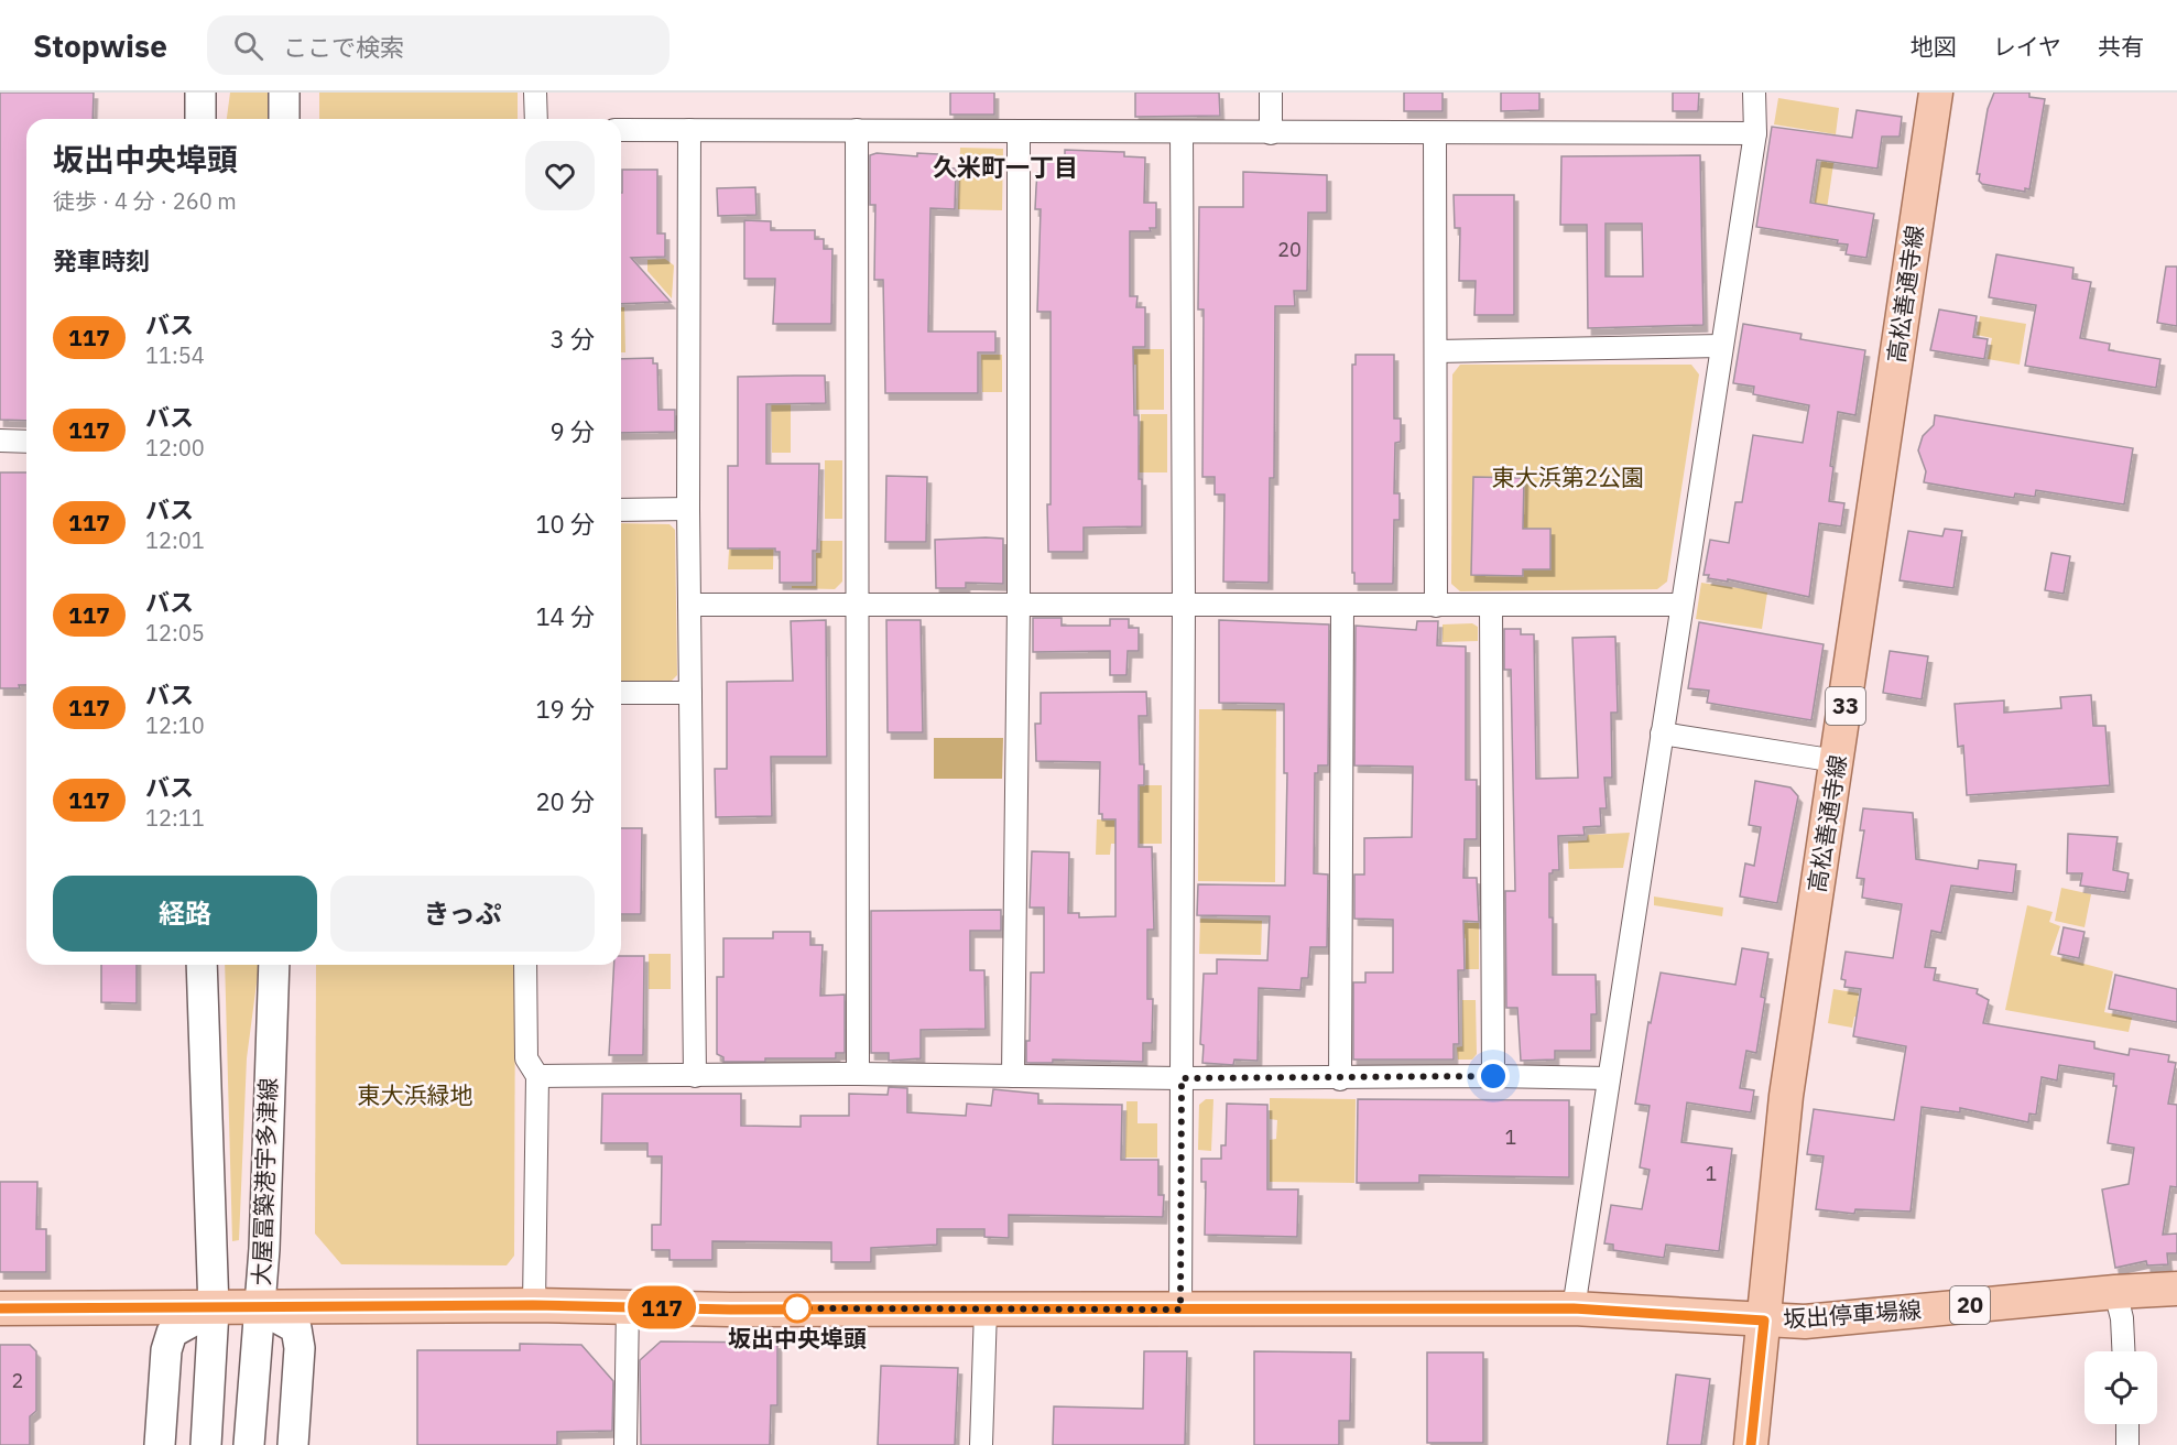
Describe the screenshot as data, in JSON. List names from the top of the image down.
{
  "streets": {
    "main road": [
      "高松善通寺線",
      "33",
      "大屋冨築港宇多津線",
      "20",
      "坂出停車場線"
    ]
  },
  "crossings": [
    ["高松善通寺線", "坂出停車場線"],
    ["大屋冨築港宇多津線", "坂出停車場線"]
  ],
  "districts": ["久米町一丁目"],
  "parks": ["東大浜第2公園", "東大浜緑地"],
  "places": ["坂出中央埠頭"],
  "lines": ["bus line 117"],
  "house_numbers": [
    "20",
    "1",
    "1",
    "2"
  ],
  "page": {
    "header": "Stopwise",
    "search": "ここで検索",
    "nav": ["地図", "レイヤ", "共有"],
    "on_map": "117",
    "heading": [
      ["坂出中央埠頭", "徒歩 · 4 分 · 260 m"],
      "発車時刻"
    ],
    "list": [
      {
        "mark": "117",
        "name": "バス",
        "note": "11:54",
        "value": "3 分"
      },
      {
        "mark": "117",
        "name": "バス",
        "note": "12:00",
        "value": "9 分"
      },
      {
        "mark": "117",
        "name": "バス",
        "note": "12:01",
        "value": "10 分"
      },
      {
        "mark": "117",
        "name": "バス",
        "note": "12:05",
        "value": "14 分"
      },
      {
        "mark": "117",
        "name": "バス",
        "note": "12:10",
        "value": "19 分"
      },
      {
        "mark": "117",
        "name": "バス",
        "note": "12:11",
        "value": "20 分"
      }
    ],
    "buttons": ["経路", "きっぷ"]
  }
}
